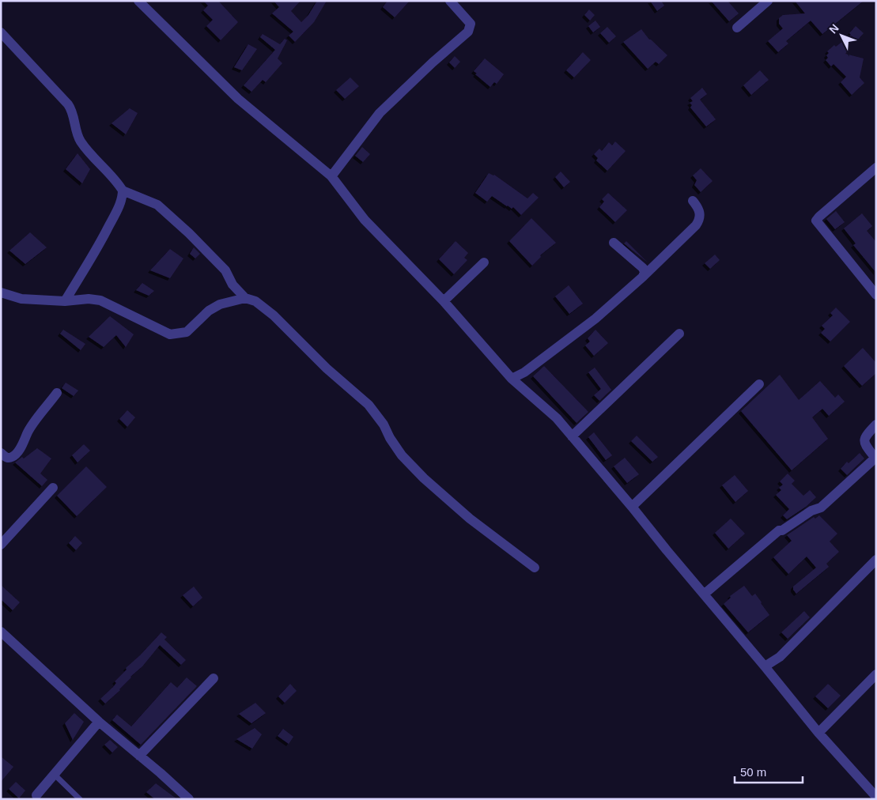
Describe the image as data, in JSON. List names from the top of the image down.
{
  "scale_bar": "50 m",
  "north": "top left"
}
